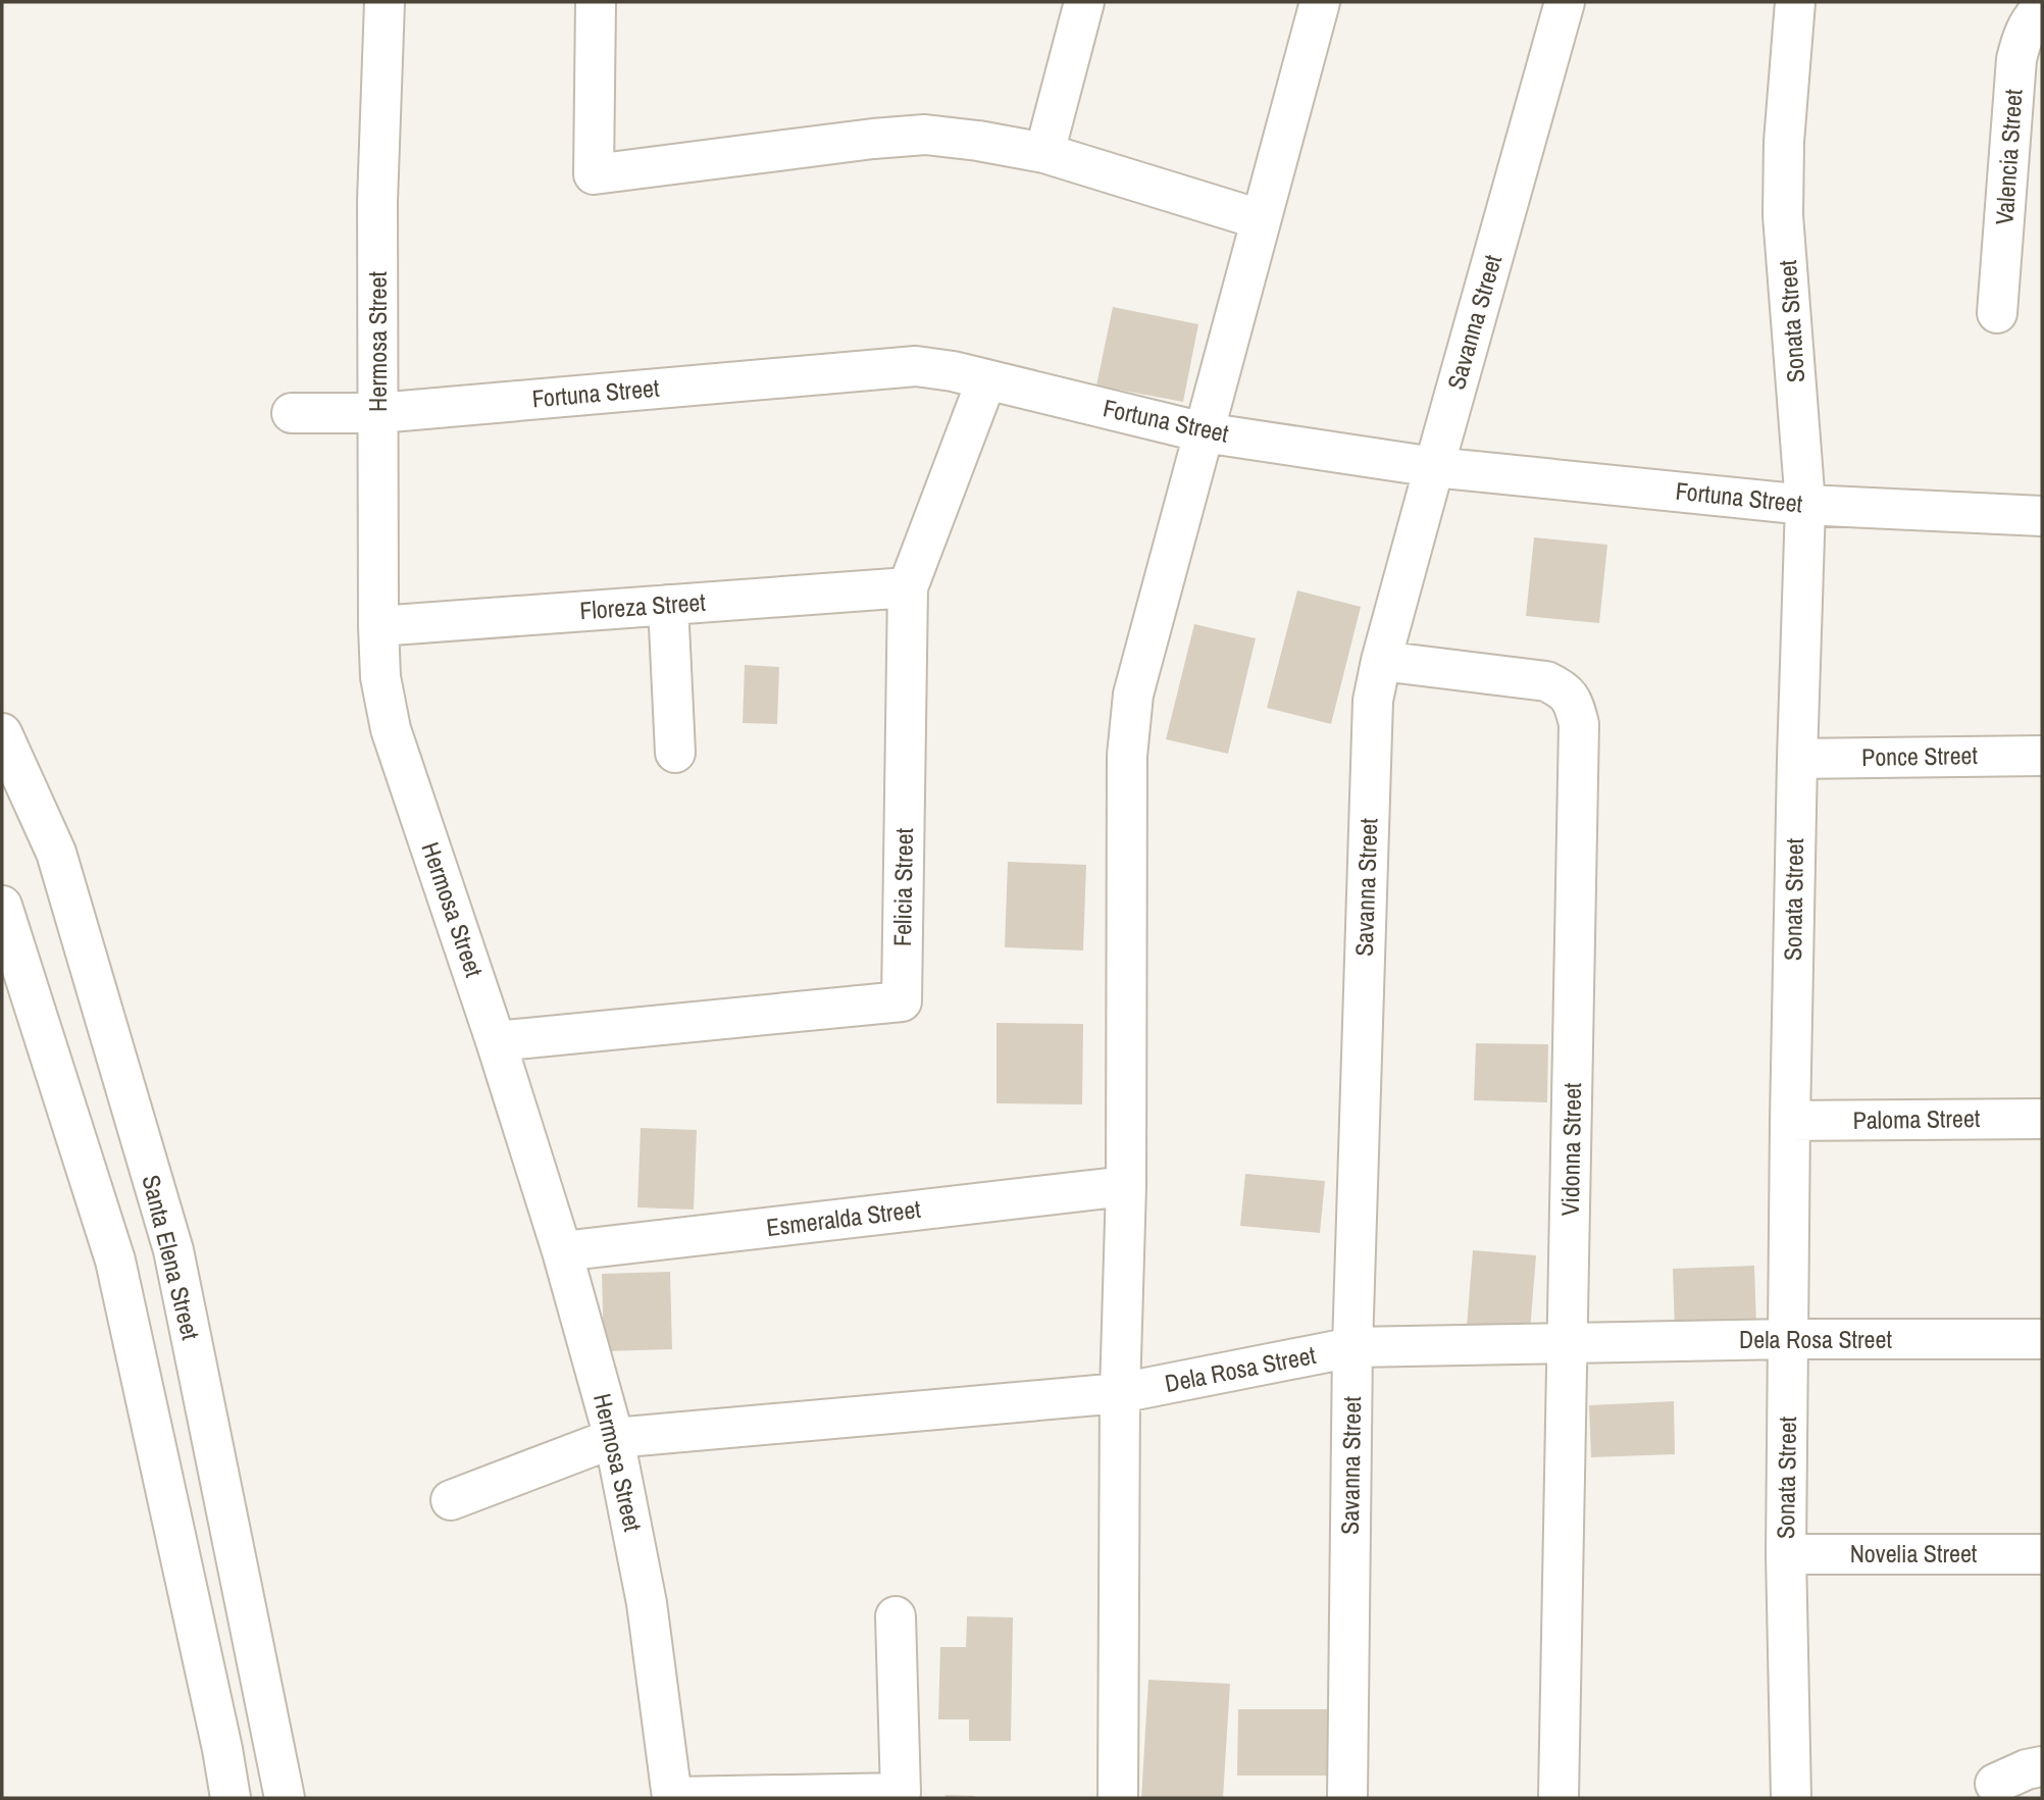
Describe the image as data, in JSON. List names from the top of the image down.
{
  "streets": {
    "street": [
      "Valencia Street",
      "Sonata Street",
      "Savanna Street",
      "Hermosa Street",
      "Fortuna Street",
      "Floreza Street",
      "Ponce Street",
      "Felicia Street",
      "Paloma Street",
      "Vidonna Street",
      "Esmeralda Street",
      "Santa Elena Street",
      "Dela Rosa Street",
      "Novelia Street"
    ]
  },
  "crossings": [
    ["Sonata Street", "Fortuna Street"],
    ["Sonata Street", "Ponce Street"],
    ["Sonata Street", "Paloma Street"],
    ["Sonata Street", "Dela Rosa Street"],
    ["Sonata Street", "Novelia Street"],
    ["Savanna Street", "Fortuna Street"],
    ["Savanna Street", "Vidonna Street"],
    ["Savanna Street", "Dela Rosa Street"],
    ["Hermosa Street", "Fortuna Street"],
    ["Hermosa Street", "Floreza Street"],
    ["Hermosa Street", "Felicia Street"],
    ["Hermosa Street", "Esmeralda Street"],
    ["Hermosa Street", "Dela Rosa Street"],
    ["Fortuna Street", "Felicia Street"],
    ["Floreza Street", "Felicia Street"],
    ["Vidonna Street", "Dela Rosa Street"]
  ]
}
